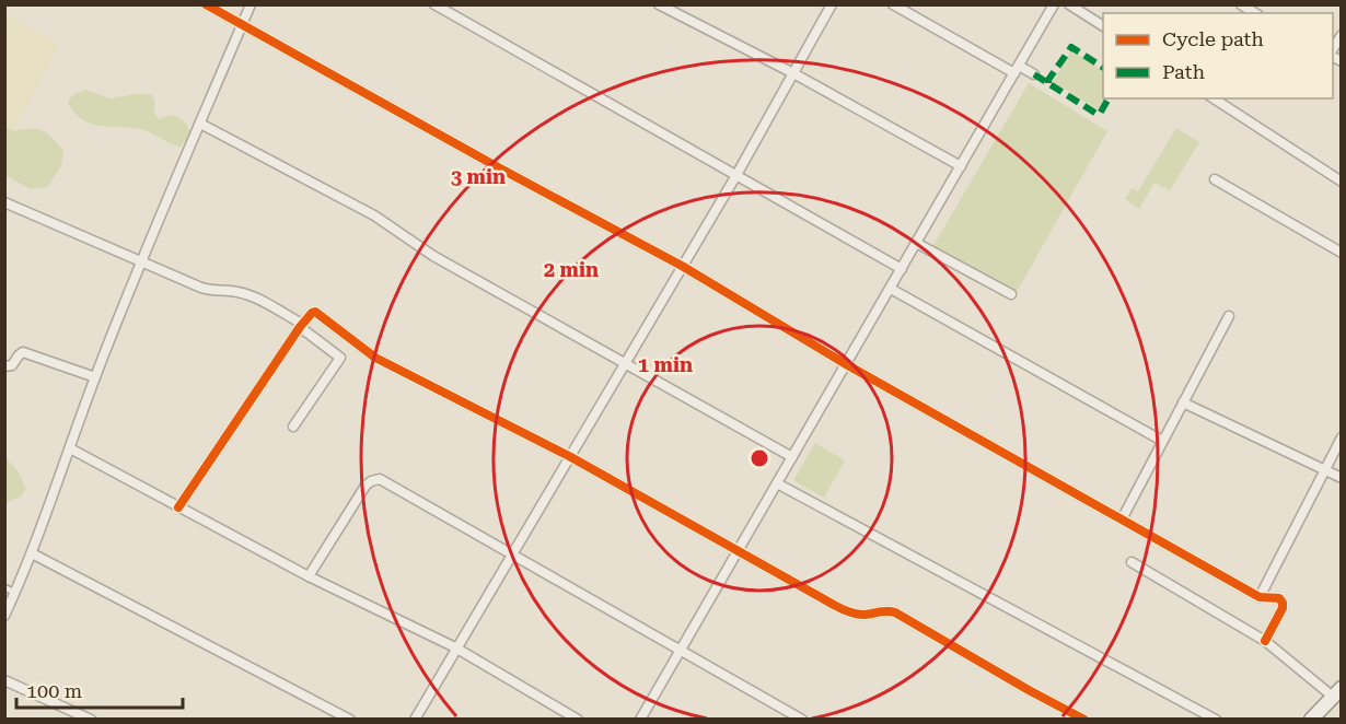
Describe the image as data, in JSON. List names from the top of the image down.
{
  "legend": ["Cycle path", "Path"],
  "scale_bar": "100 m",
  "rings": ["3 min", "2 min", "1 min"]
}
